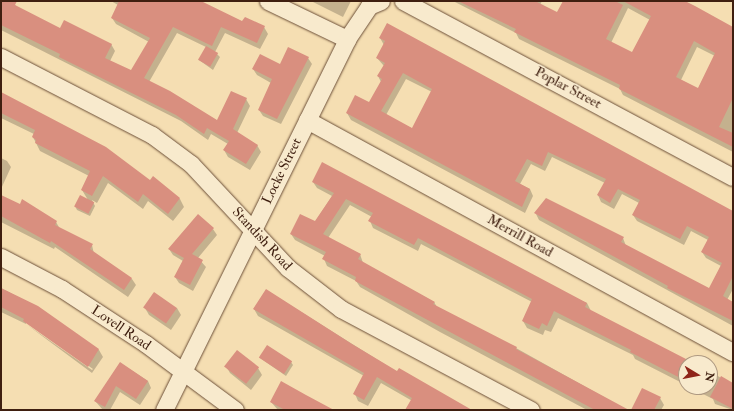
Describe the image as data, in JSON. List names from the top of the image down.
{
  "streets": {
    "street": [
      "Poplar Street",
      "Locke Street",
      "Merrill Road",
      "Standish Road",
      "Lovell Road"
    ]
  },
  "crossings": [
    ["Locke Street", "Merrill Road"],
    ["Locke Street", "Standish Road"],
    ["Locke Street", "Lovell Road"]
  ],
  "north": "right"
}
